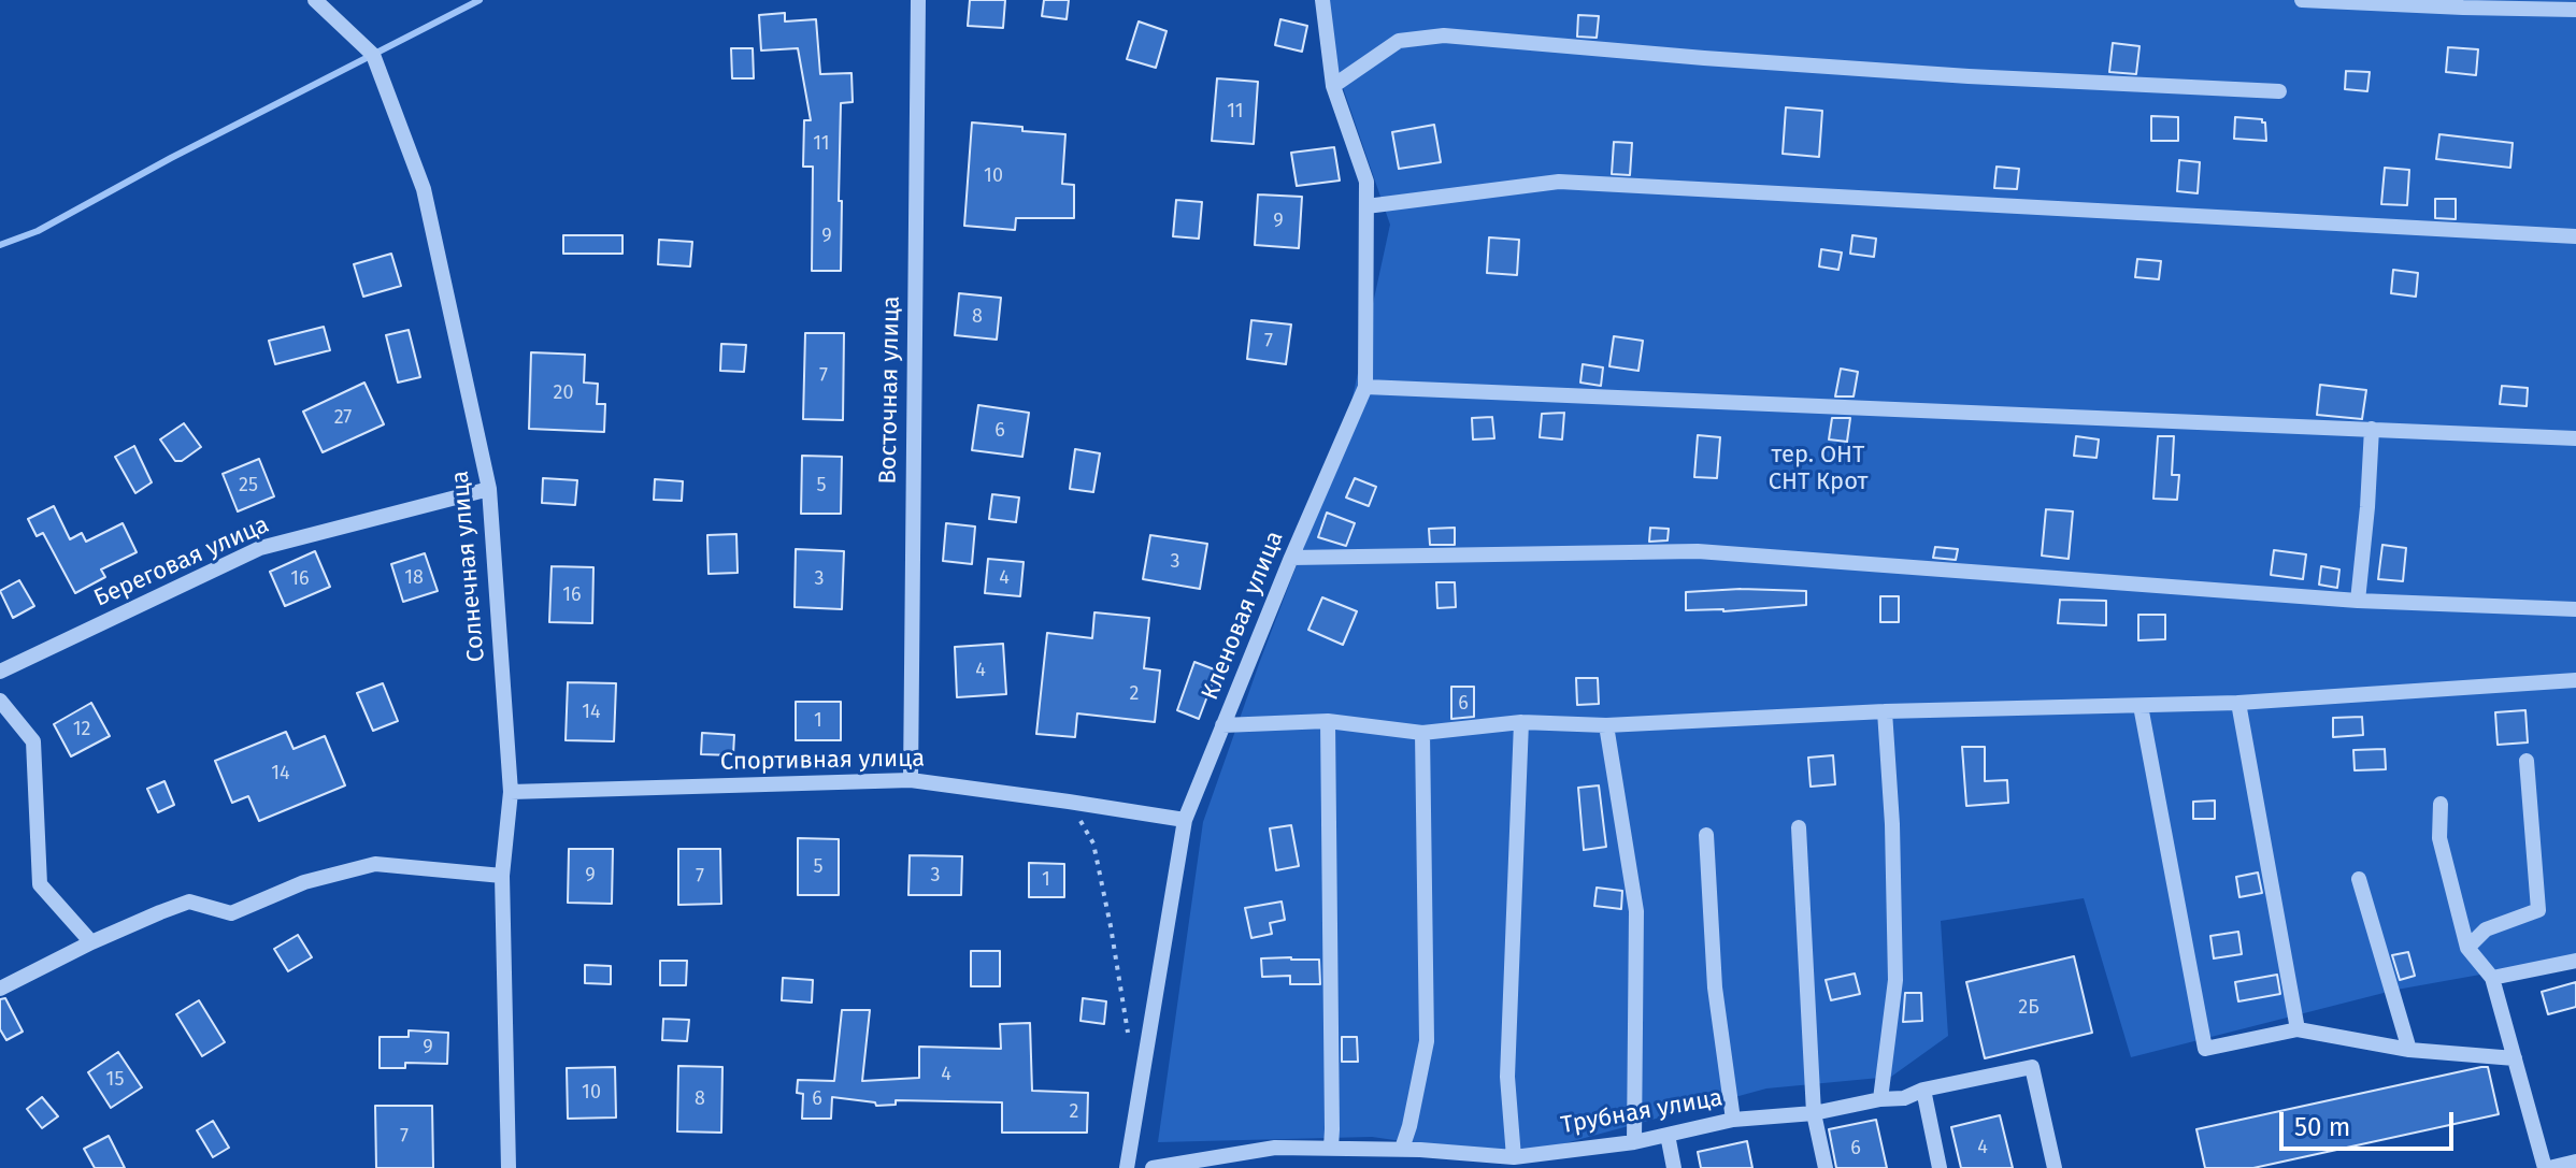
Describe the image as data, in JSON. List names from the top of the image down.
{
  "streets": {
    "street": [
      "Восточная улица",
      "Береговая улица",
      "Солнечная улица",
      "Кленовая улица",
      "Спортивная улица",
      "Трубная улица"
    ]
  },
  "crossings": [
    ["Восточная улица", "Спортивная улица"],
    ["Береговая улица", "Солнечная улица"],
    ["Солнечная улица", "Спортивная улица"],
    ["Кленовая улица", "Спортивная улица"]
  ],
  "parks": ["тер. ОНТ СНТ Крот"],
  "house_numbers": [
    "11",
    "11",
    "10",
    "9",
    "9",
    "8",
    "7",
    "7",
    "20",
    "27",
    "6",
    "25",
    "5",
    "3",
    "18",
    "4",
    "16",
    "3",
    "16",
    "4",
    "2",
    "6",
    "14",
    "1",
    "12",
    "14",
    "5",
    "9",
    "3",
    "7",
    "1",
    "2Б",
    "9",
    "4",
    "15",
    "10",
    "8",
    "6",
    "2",
    "7",
    "4",
    "6"
  ],
  "scale_bar": "50 m"
}
